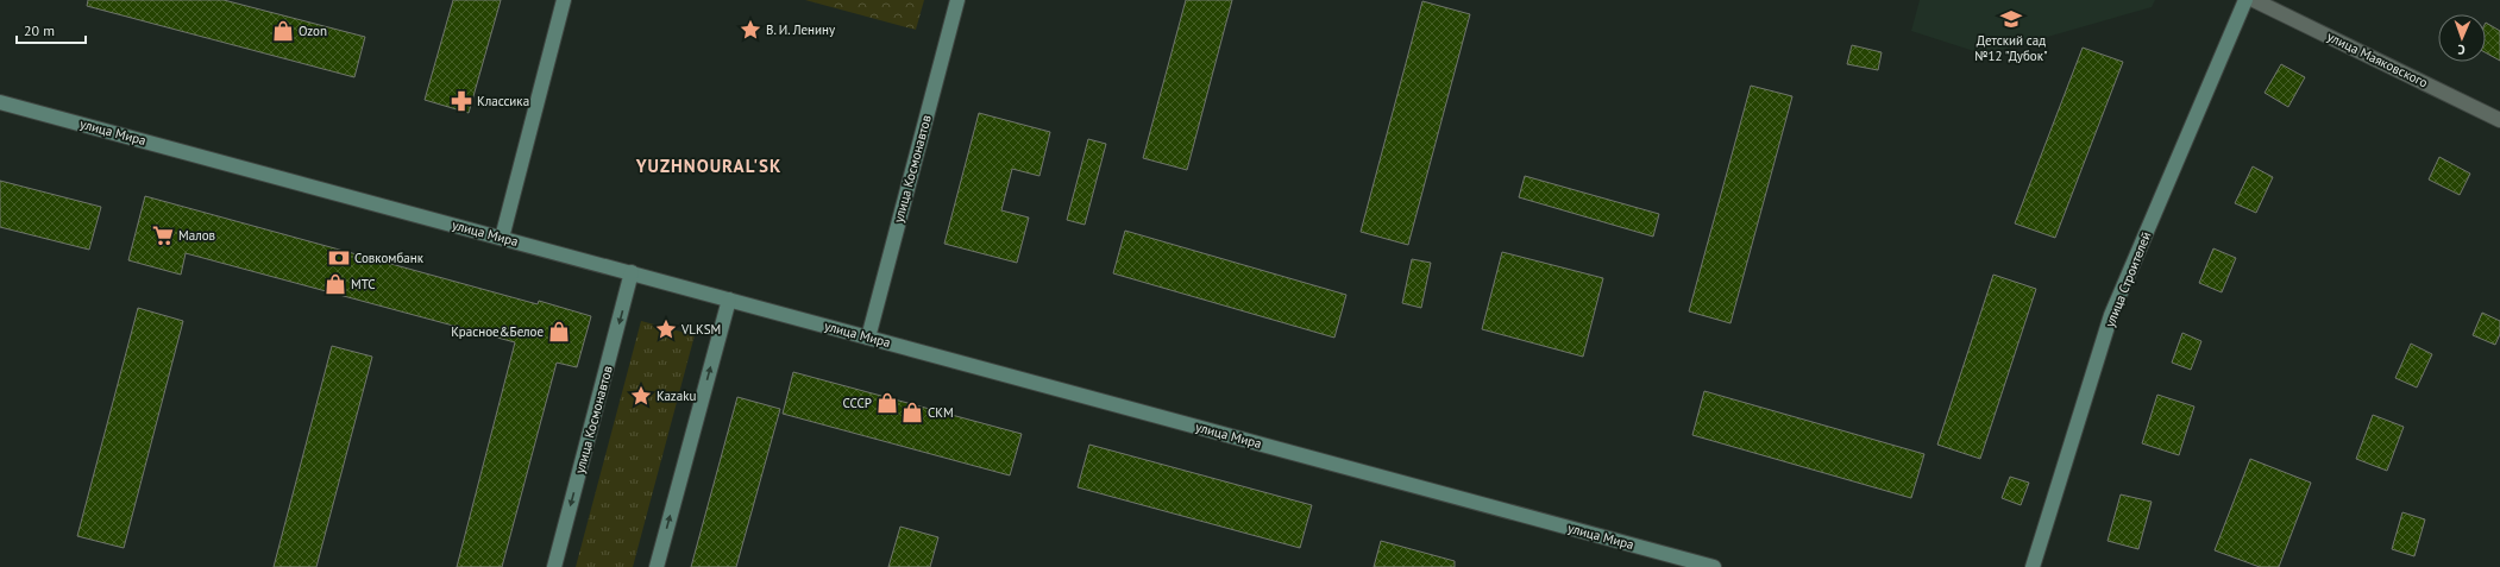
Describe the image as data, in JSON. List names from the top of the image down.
{
  "streets": {
    "street": [
      "улица Маяковского",
      "улица Мира",
      "улица Космонавтов",
      "улица Строителей"
    ]
  },
  "crossings": [
    ["улица Мира", "улица Космонавтов"]
  ],
  "districts": ["YUZHNOURAL'SK"],
  "places": {
    "school or university": ["Детский сад №12 \"Дубок\""],
    "place": ["В. И. Ленину", "VLKSM", "Kazaku"],
    "shop": [
      "Ozon",
      "МТС",
      "Красное&Белое",
      "СССР",
      "СКМ"
    ],
    "pharmacy": ["Классика"],
    "supermarket": ["Малов"],
    "bank": ["Совкомбанк"]
  },
  "scale_bar": "20 m",
  "north": "bottom"
}
